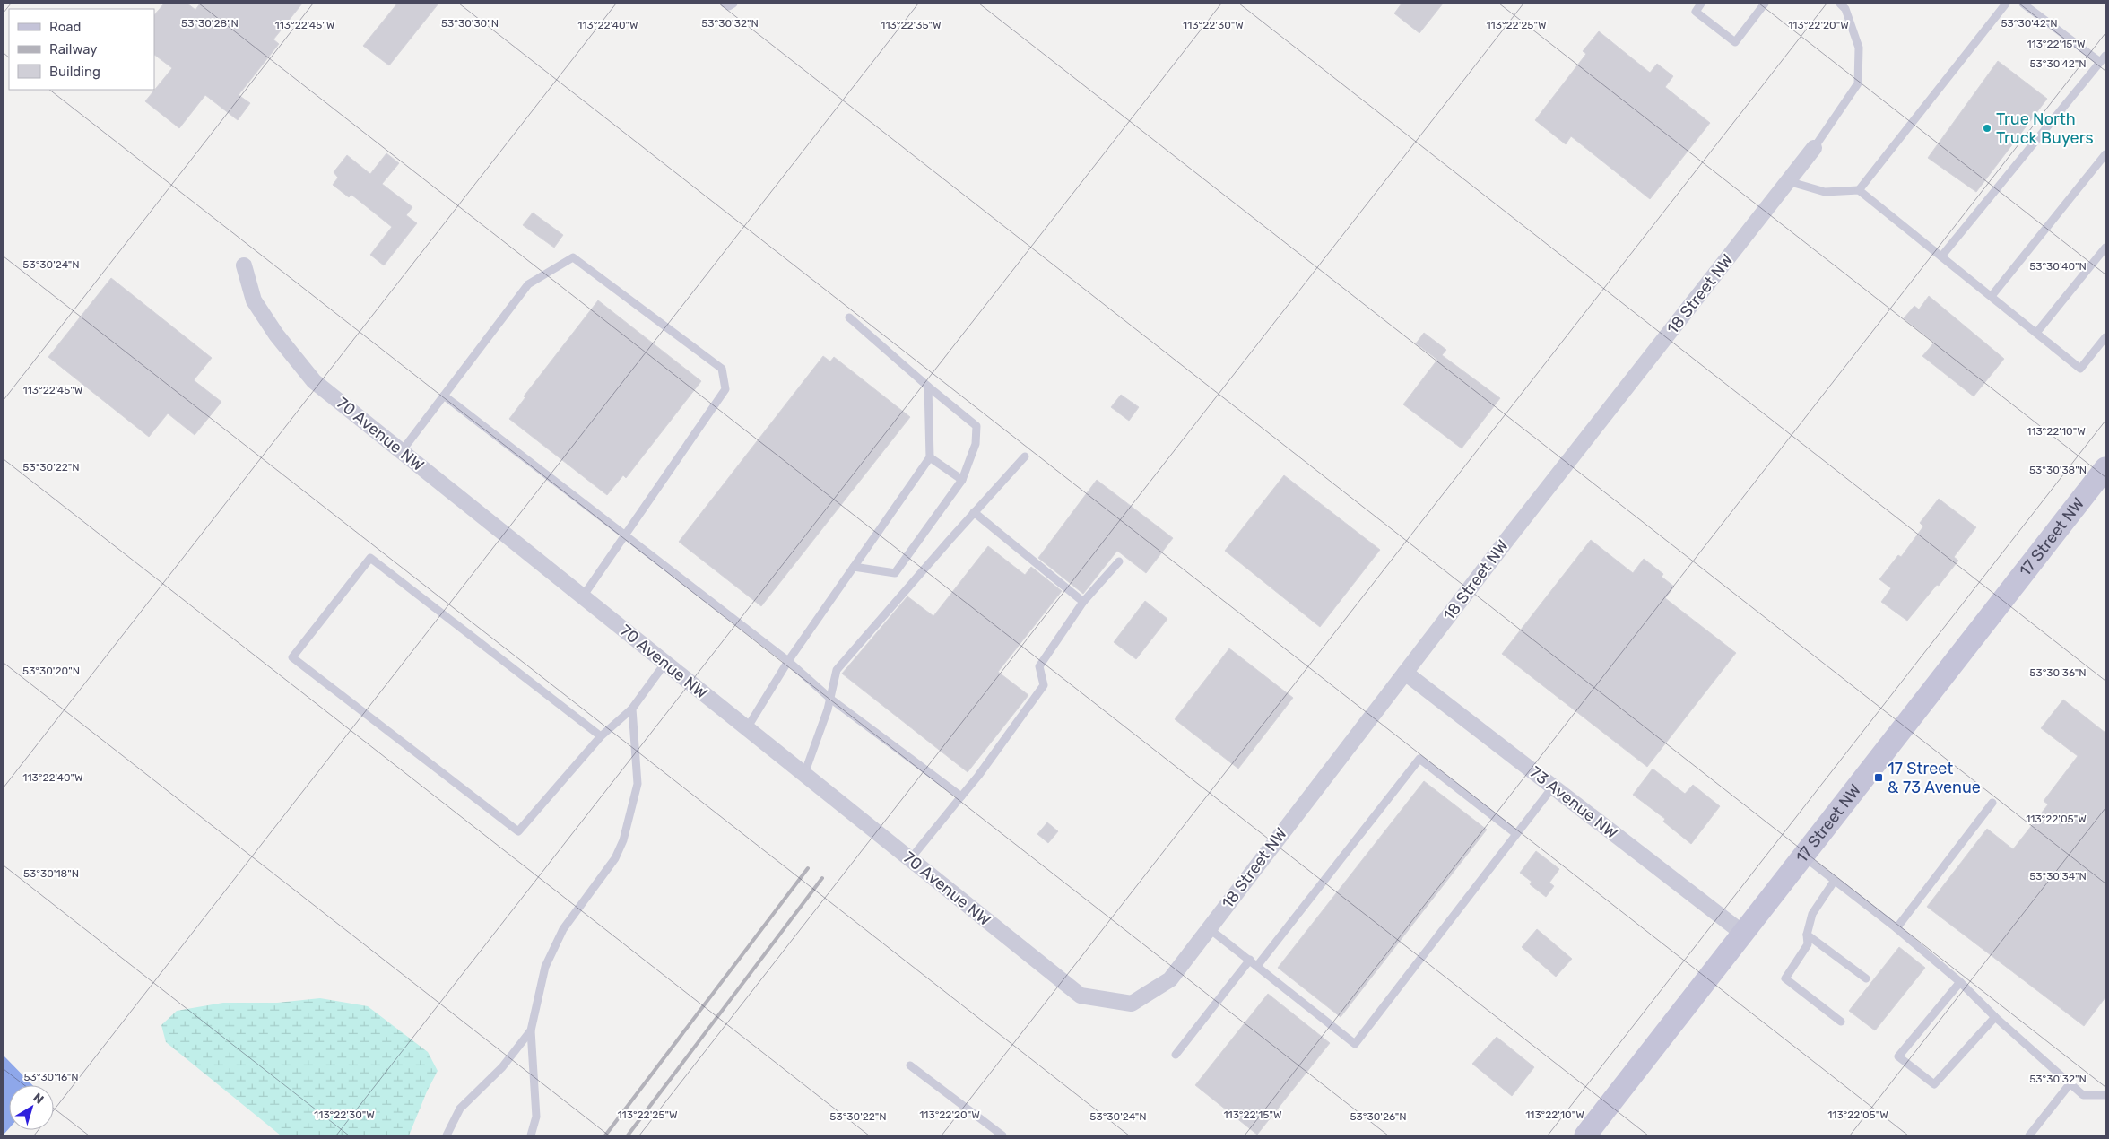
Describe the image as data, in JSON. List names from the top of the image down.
{
  "streets": {
    "main road": ["17 Street NW"],
    "street": ["18 Street NW", "70 Avenue NW", "73 Avenue NW"]
  },
  "crossings": [
    ["18 Street NW", "70 Avenue NW"],
    ["18 Street NW", "73 Avenue NW"],
    ["17 Street NW", "73 Avenue NW"]
  ],
  "places": {
    "other": ["True North Truck Buyers"],
    "transit": ["17 Street & 73 Avenue"]
  },
  "legend": ["Road", "Railway", "Building"],
  "north": "top right",
  "coordinates": [
    "53°30'28\"N",
    "53°30'30\"N",
    "53°30'32\"N",
    "53°30'42\"N",
    "113°22'45\"W",
    "113°22'40\"W",
    "113°22'35\"W",
    "113°22'30\"W",
    "113°22'25\"W",
    "113°22'20\"W",
    "113°22'15\"W",
    "53°30'24\"N",
    "53°30'40\"N",
    "113°22'10\"W",
    "53°30'22\"N",
    "53°30'38\"N",
    "53°30'20\"N",
    "53°30'36\"N",
    "113°22'05\"W",
    "53°30'18\"N",
    "53°30'34\"N",
    "53°30'16\"N",
    "53°30'26\"N"
  ]
}
